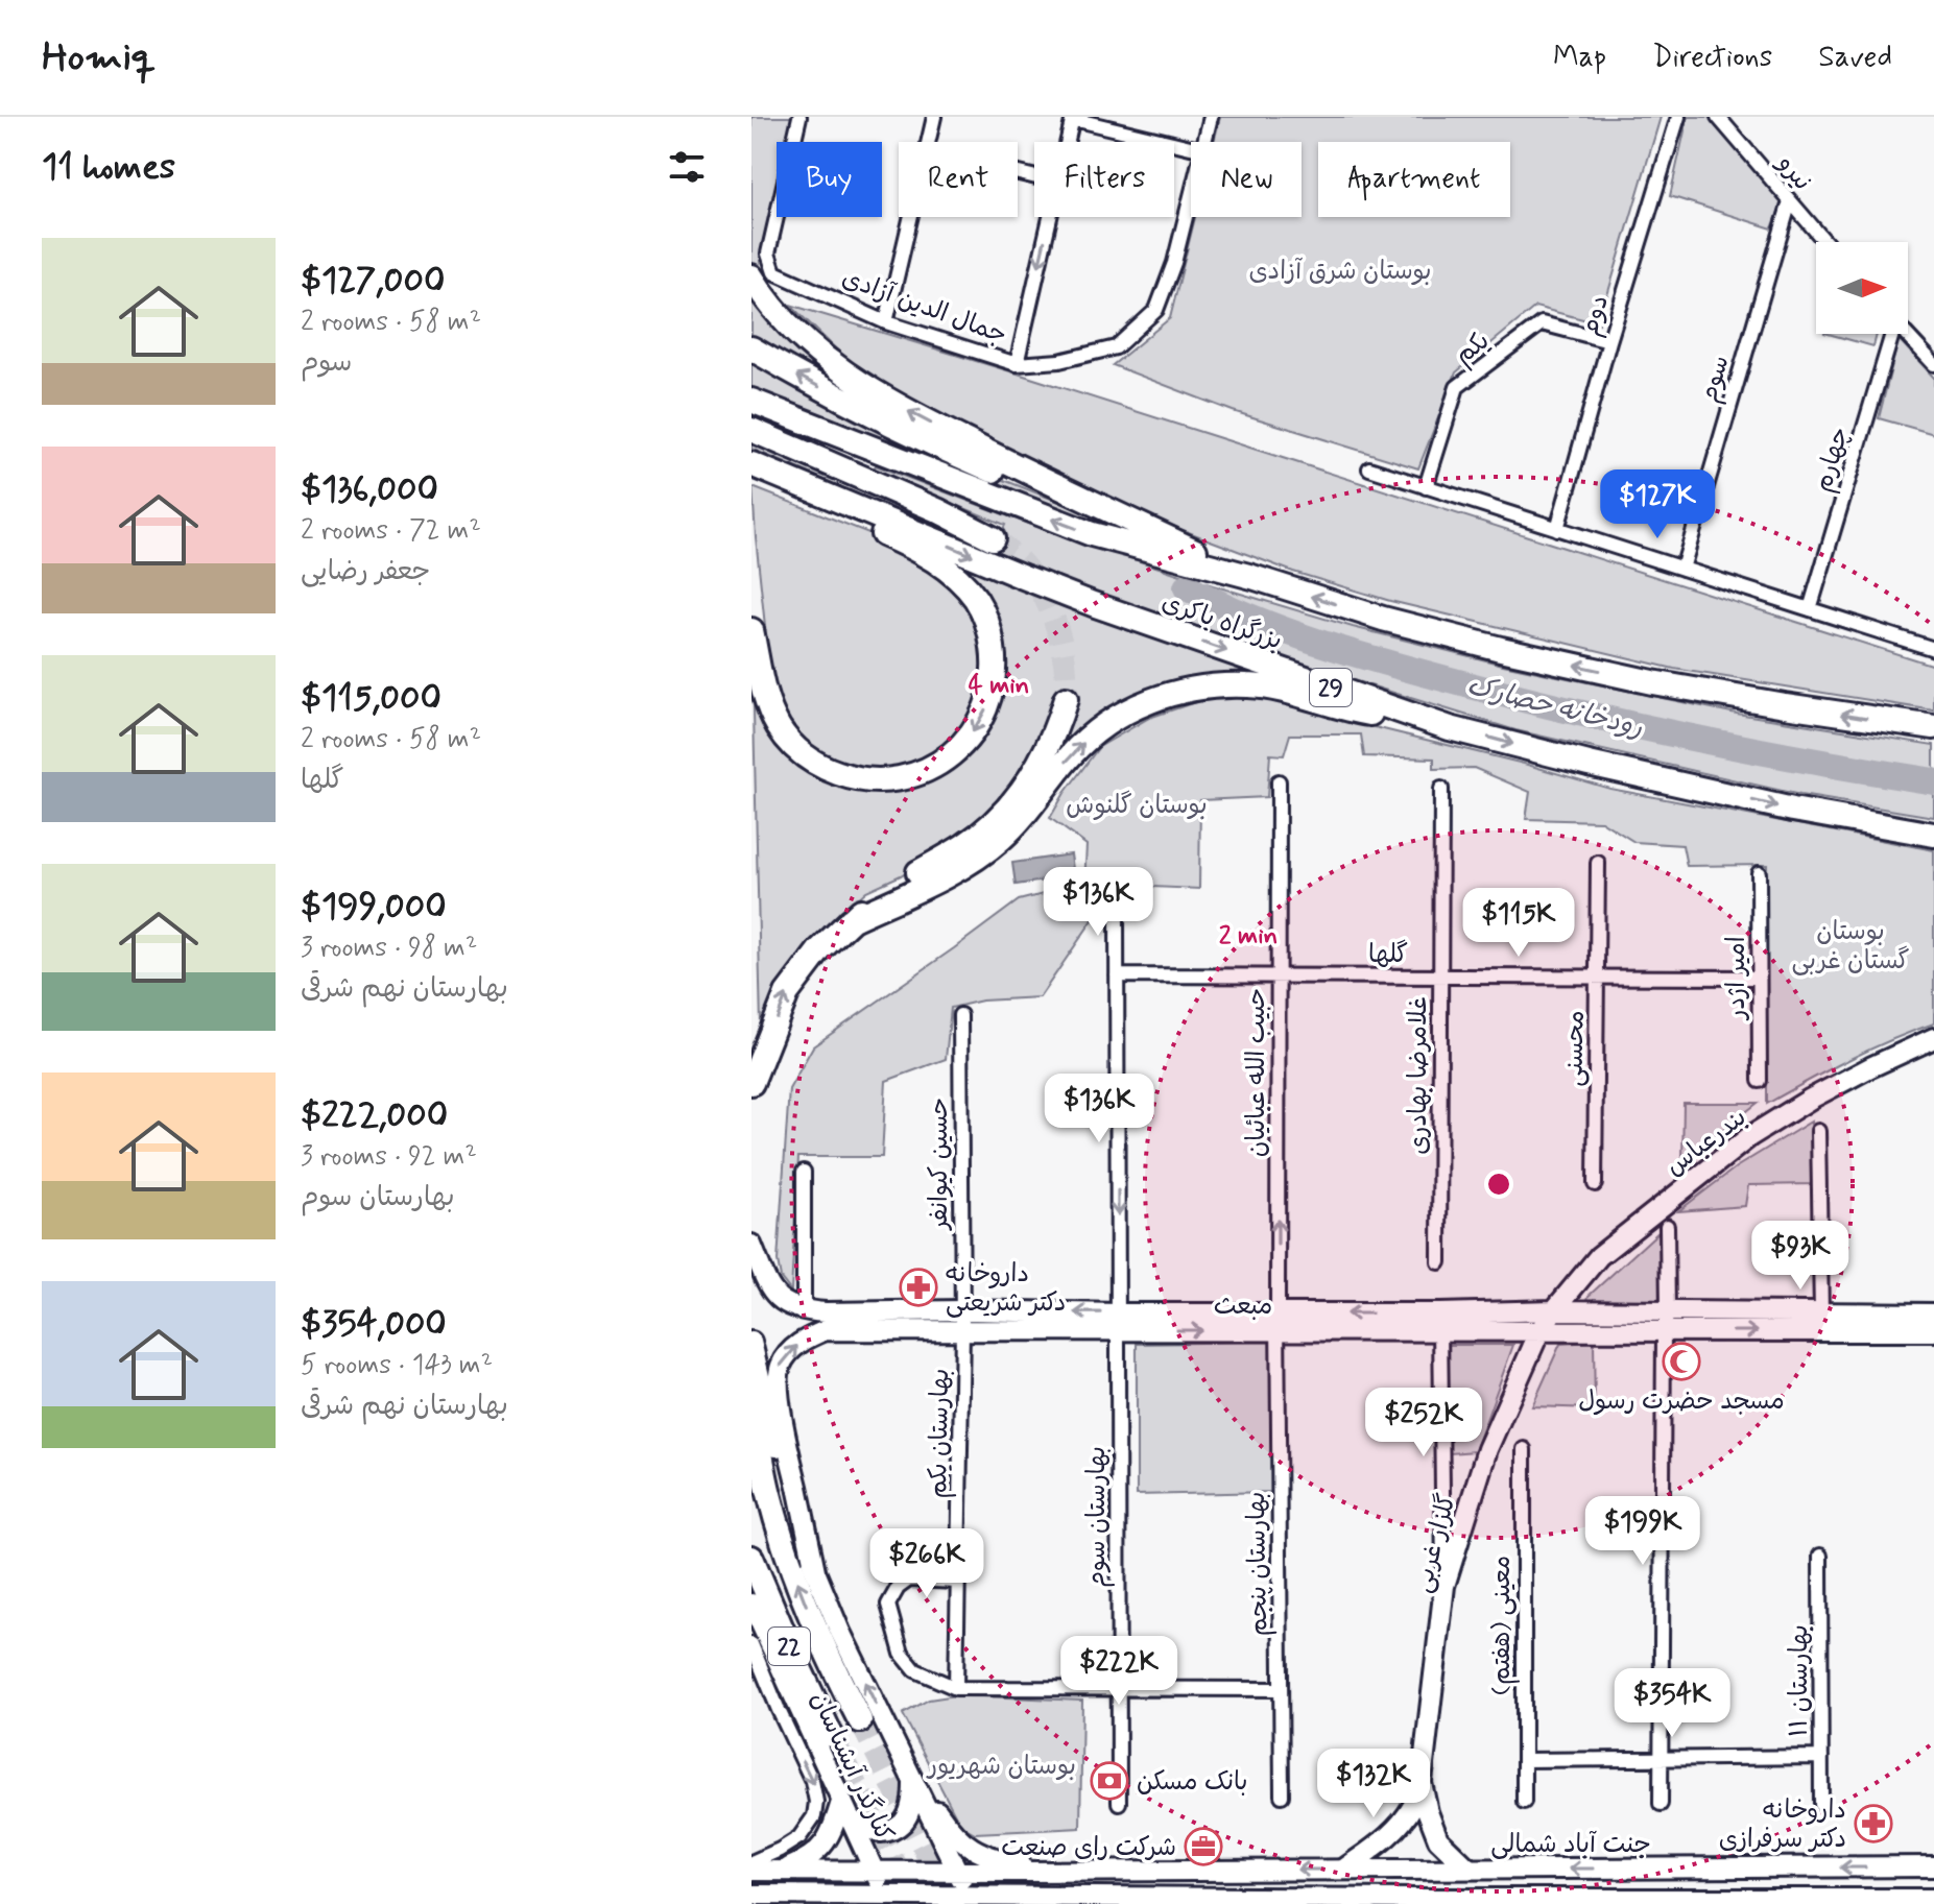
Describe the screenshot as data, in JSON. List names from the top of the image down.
{
  "streets": {
    "highway": ["بزرگراه باکری", "29", "22"],
    "street": [
      "نیرو",
      "جمال الدین آزادی",
      "دوم",
      "یکم",
      "سوم",
      "چهارم",
      "گلها",
      "امیر اژدر",
      "محسنی",
      "حبیب الله عبائیان",
      "غلامرضا بهادری",
      "بندرعباس",
      "حسین کیوانفر",
      "مبعث",
      "بهارستان یکم",
      "بهارستان سوم",
      "گلزار غربی",
      "بهارستان پنجم",
      "معینی (هفتم)",
      "بهارستان ۱۱",
      "کنارگذر آبشناسان",
      "جنت آباد شمالی"
    ]
  },
  "crossings": [
    ["نیرو", "سوم"],
    ["دوم", "یکم"],
    ["گلها", "امیر اژدر"],
    ["گلها", "محسنی"],
    ["گلها", "حبیب الله عبائیان"],
    ["گلها", "غلامرضا بهادری"],
    ["گلها", "بهارستان سوم"],
    ["حبیب الله عبائیان", "مبعث"],
    ["حبیب الله عبائیان", "بهارستان پنجم"],
    ["بندرعباس", "مبعث"],
    ["بندرعباس", "گلزار غربی"],
    ["حسین کیوانفر", "مبعث"],
    ["حسین کیوانفر", "بهارستان یکم"],
    ["مبعث", "بهارستان یکم"],
    ["مبعث", "بهارستان سوم"],
    ["مبعث", "گلزار غربی"],
    ["مبعث", "بهارستان پنجم"],
    ["گلزار غربی", "جنت آباد شمالی"],
    ["کنارگذر آبشناسان", "جنت آباد شمالی"]
  ],
  "one_way": ["حبیب الله عبائیان", "بهارستان سوم"],
  "water": ["رودخانه حصارک"],
  "parks": [
    "بوستان شرق آزادی",
    "بوستان گلنوش",
    "بوستان گستان غربی",
    "بوستان شهریور"
  ],
  "places": {
    "pharmacy": ["داروخانه دکتر شریعتی", "داروخانه دکتر سرفرازی"],
    "mosque": ["مسجد حضرت رسول"],
    "bank": ["بانک مسکن"],
    "office": ["شرکت رای صنعت"]
  },
  "north": "right",
  "page": {
    "header": "Homiq",
    "nav": ["Map", "Directions", "Saved"],
    "heading": "11 homes",
    "chip": [
      "Buy",
      "Rent",
      "Filters",
      "New",
      "Apartment"
    ],
    "list": [
      {
        "name": "$127,000",
        "note": "2 rooms · 58 m² · سوم"
      },
      {
        "name": "$136,000",
        "note": "2 rooms · 72 m² · جعفر رضایی"
      },
      {
        "name": "$115,000",
        "note": "2 rooms · 58 m² · گلها"
      },
      {
        "name": "$199,000",
        "note": "3 rooms · 98 m² · بهارستان نهم شرقی"
      },
      {
        "name": "$222,000",
        "note": "3 rooms · 92 m² · بهارستان سوم"
      },
      {
        "name": "$354,000",
        "note": "5 rooms · 143 m² · بهارستان نهم شرقی"
      }
    ],
    "price": [
      "$127K",
      "$136K",
      "$115K",
      "$136K",
      "$93K",
      "$252K",
      "$199K",
      "$266K",
      "$222K",
      "$354K",
      "$132K"
    ]
  },
  "rings": ["4 min", "2 min"]
}
